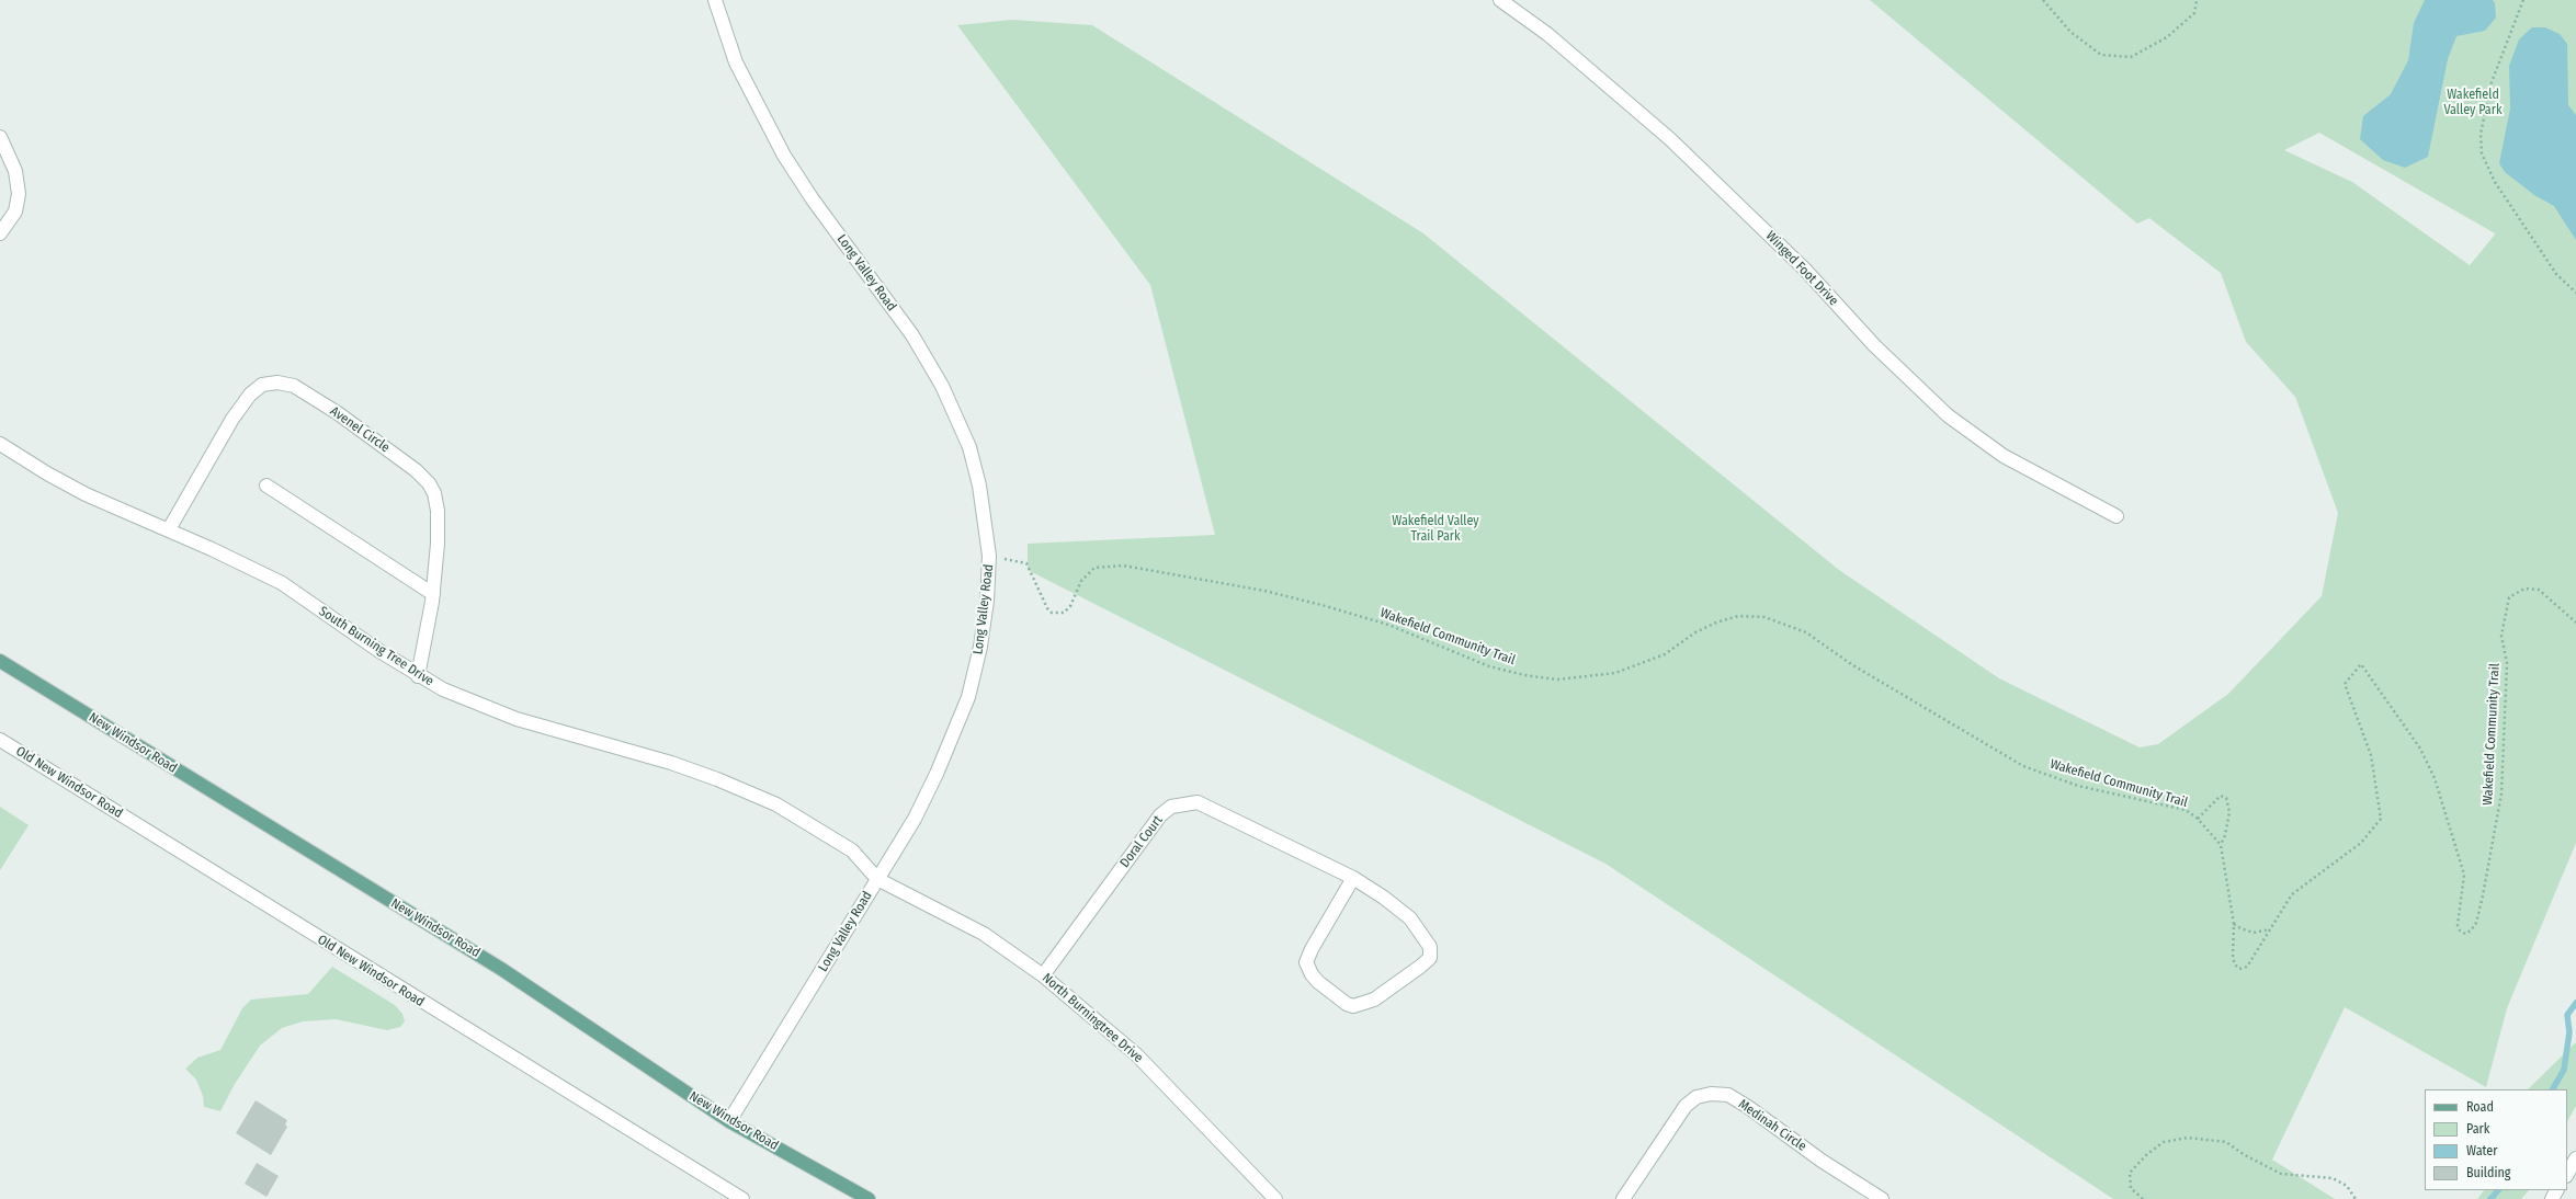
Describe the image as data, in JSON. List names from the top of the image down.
{
  "streets": {
    "main road": ["New Windsor Road"],
    "street": [
      "Winged Foot Drive",
      "Long Valley Road",
      "Avenel Circle",
      "South Burning Tree Drive",
      "Old New Windsor Road",
      "Doral Court",
      "North Burningtree Drive",
      "Medinah Circle"
    ],
    "path": ["Wakefield Community Trail"]
  },
  "crossings": [
    ["Long Valley Road", "Wakefield Community Trail"],
    ["Long Valley Road", "South Burning Tree Drive"],
    ["Long Valley Road", "New Windsor Road"],
    ["Long Valley Road", "North Burningtree Drive"],
    ["Avenel Circle", "South Burning Tree Drive"],
    ["South Burning Tree Drive", "North Burningtree Drive"],
    ["Doral Court", "North Burningtree Drive"]
  ],
  "parks": ["Wakefield Valley Park", "Wakefield Valley Trail Park"],
  "legend": [
    "Road",
    "Park",
    "Water",
    "Building"
  ]
}
